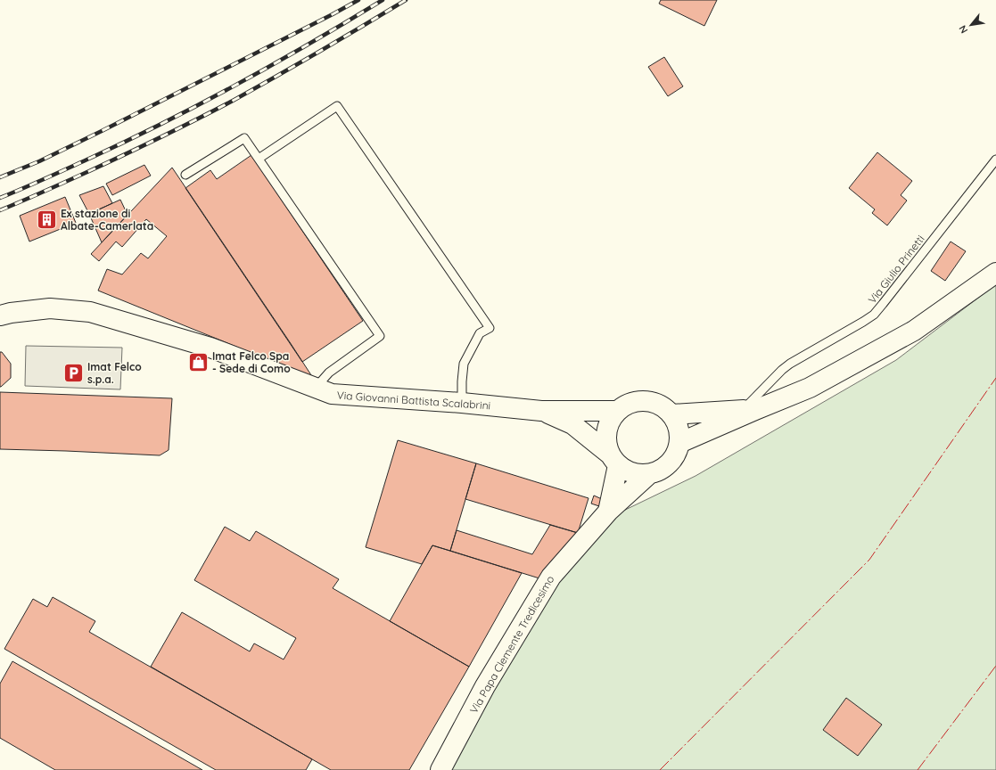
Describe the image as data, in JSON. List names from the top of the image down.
{
  "streets": {
    "main road": ["Via Giovanni Battista Scalabrini", "Via Papa Clemente Tredicesimo"],
    "lane": ["Via Giulio Prinetti"]
  },
  "crossings": [
    ["Via Giovanni Battista Scalabrini", "Via Papa Clemente Tredicesimo"]
  ],
  "places": {
    "building": ["Ex stazione di Albate-Camerlata"],
    "shop": ["Imat Felco Spa - Sede di Como"],
    "parking": ["Imat Felco s.p.a."]
  },
  "north": "bottom left"
}
